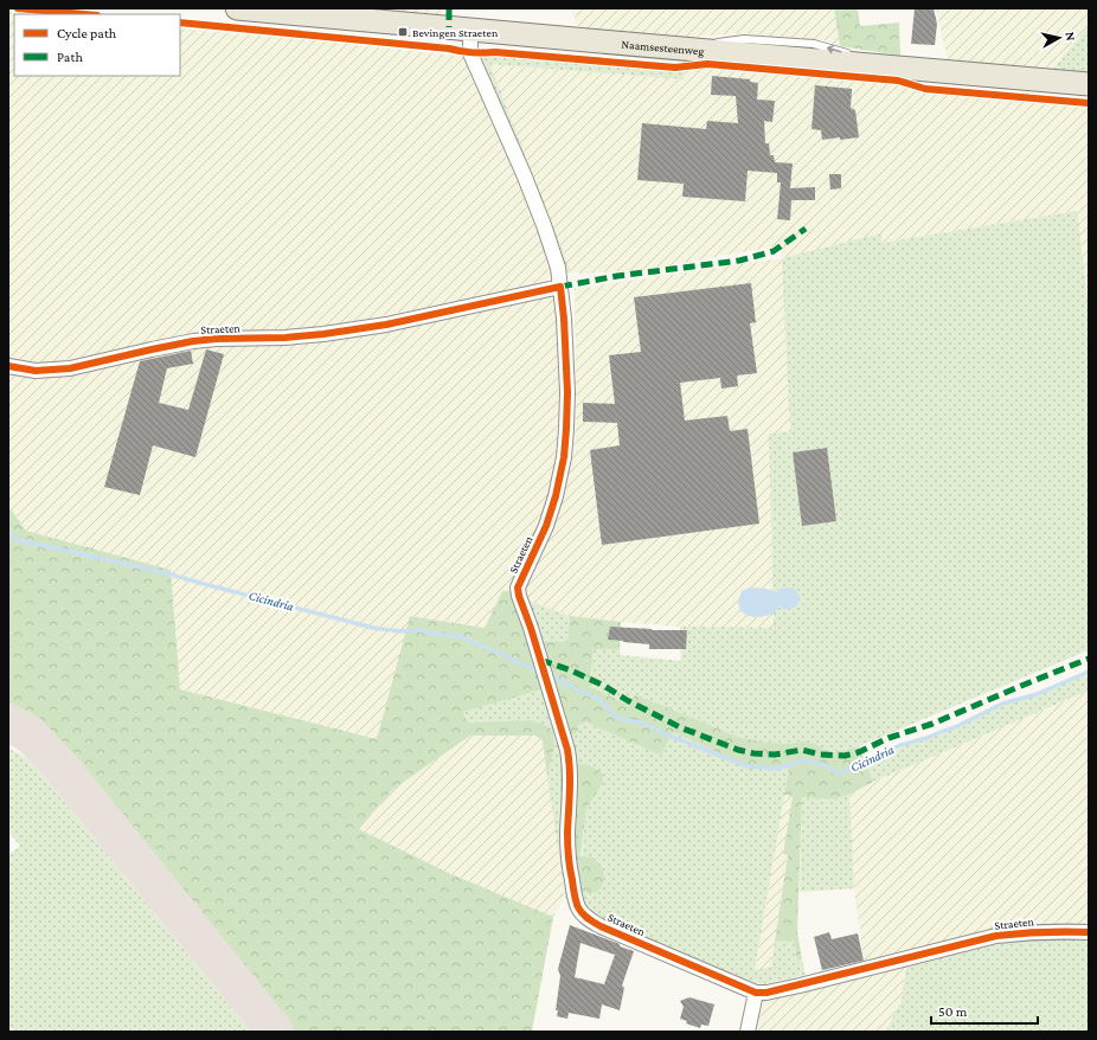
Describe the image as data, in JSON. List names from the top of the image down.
{
  "streets": {
    "main road": ["Naamsesteenweg"],
    "street": ["Straeten"]
  },
  "crossings": [
    ["Naamsesteenweg", "Straeten"]
  ],
  "water": ["Cicindria"],
  "places": {
    "transit": ["Bevingen Straeten"]
  },
  "legend": ["Cycle path", "Path"],
  "scale_bar": "50 m",
  "north": "right"
}
